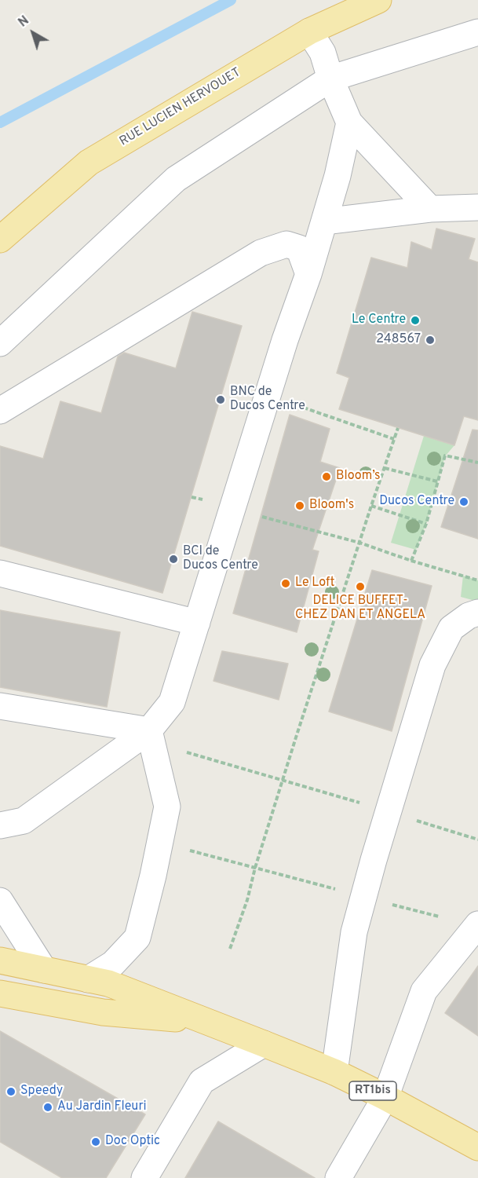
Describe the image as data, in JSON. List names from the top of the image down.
{
  "streets": {
    "main road": ["RUE LUCIEN HERVOUET", "RT1bis"]
  },
  "places": [
    "Le Centre",
    "248567",
    "BNC de Ducos Centre",
    "Bloom’s",
    "Ducos Centre",
    "Bloom's",
    "BCI de Ducos Centre",
    "Le Loft",
    "DELICE BUFFET- CHEZ DAN ET ANGELA",
    "Speedy",
    "Au Jardin Fleuri",
    "Doc Optic"
  ],
  "north": "top left"
}
